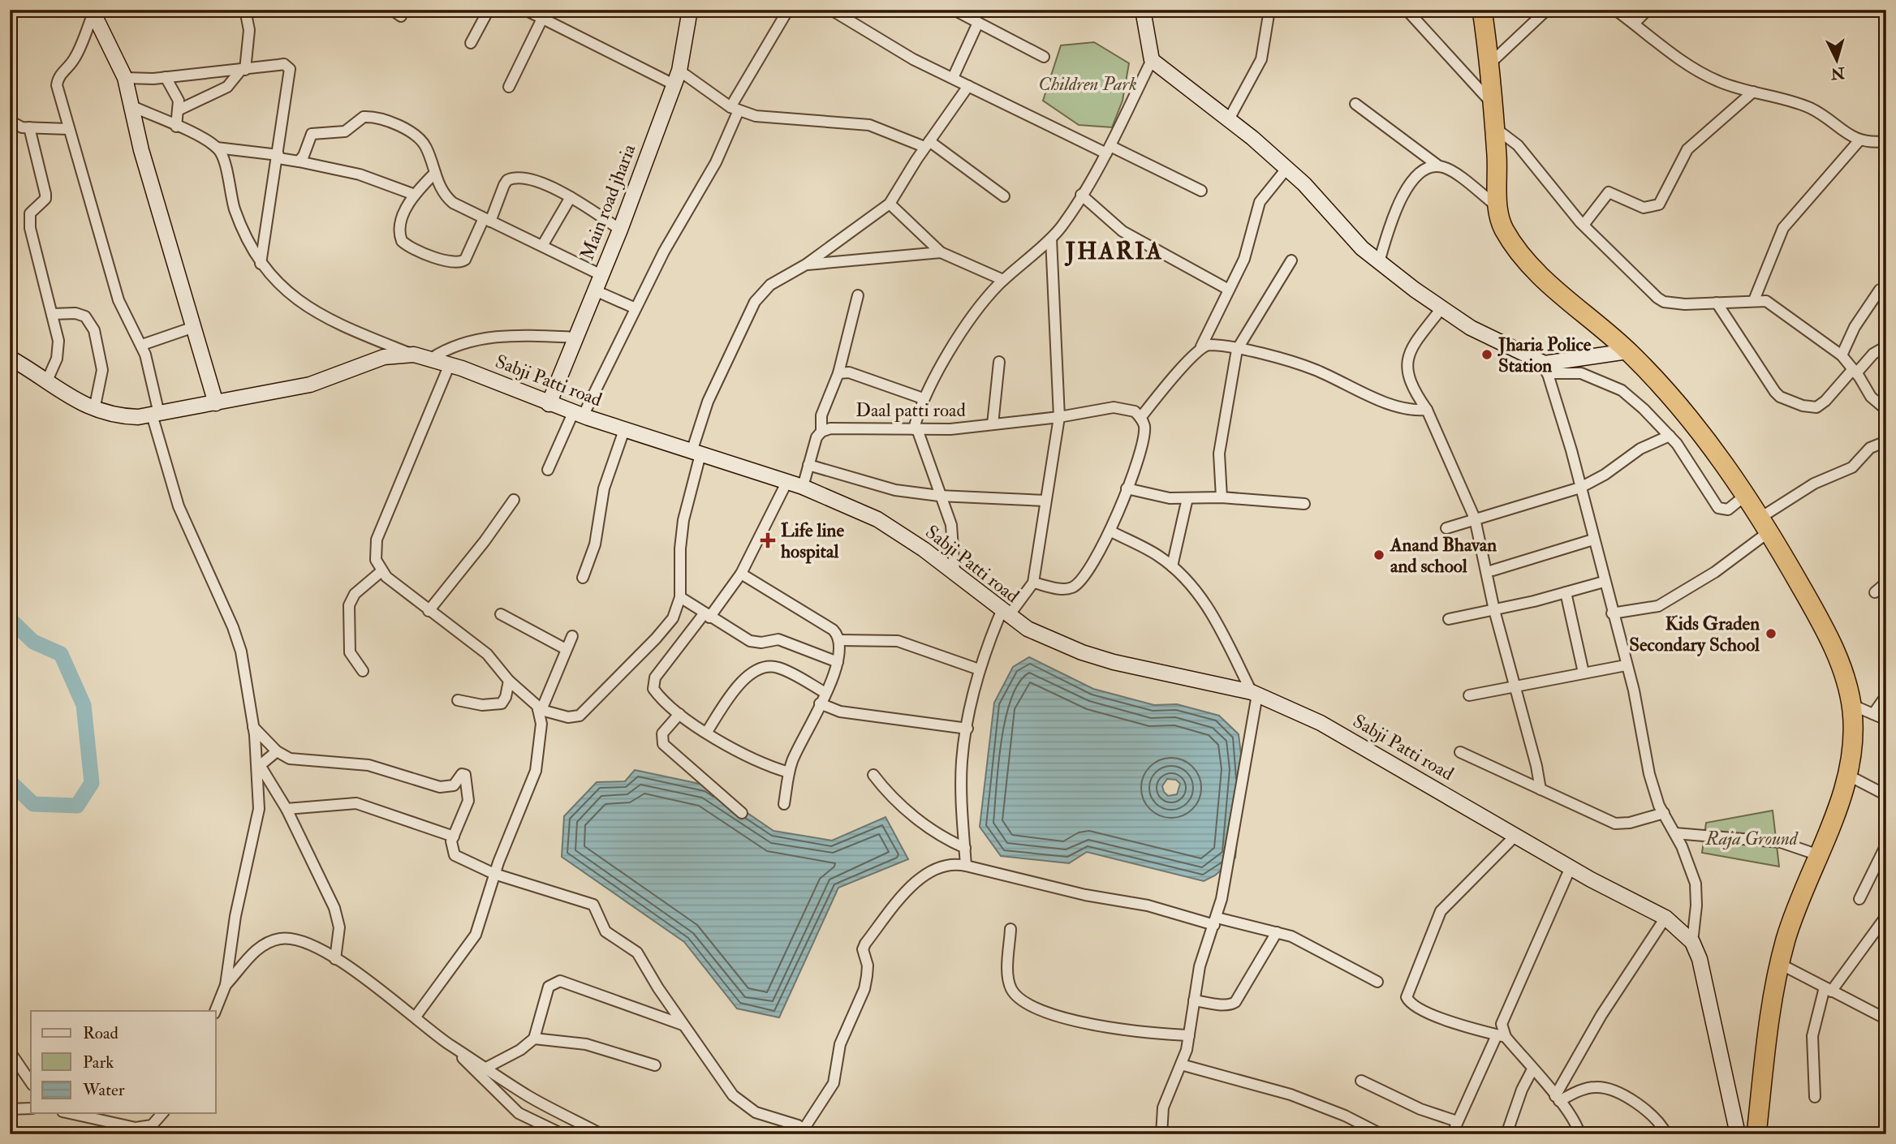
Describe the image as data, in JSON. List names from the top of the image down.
{
  "streets": {
    "main road": ["Main road jharia", "Sabji Patti road"],
    "street": ["Daal patti road"]
  },
  "crossings": [
    ["Main road jharia", "Sabji Patti road"]
  ],
  "districts": ["JHARIA"],
  "parks": ["Children Park", "Raja Ground"],
  "places": {
    "other": ["Jharia Police Station", "Anand Bhavan and school", "Kids Graden Secondary School"],
    "health": ["Life line hospital"]
  },
  "legend": ["Road", "Park", "Water"],
  "north": "bottom"
}
